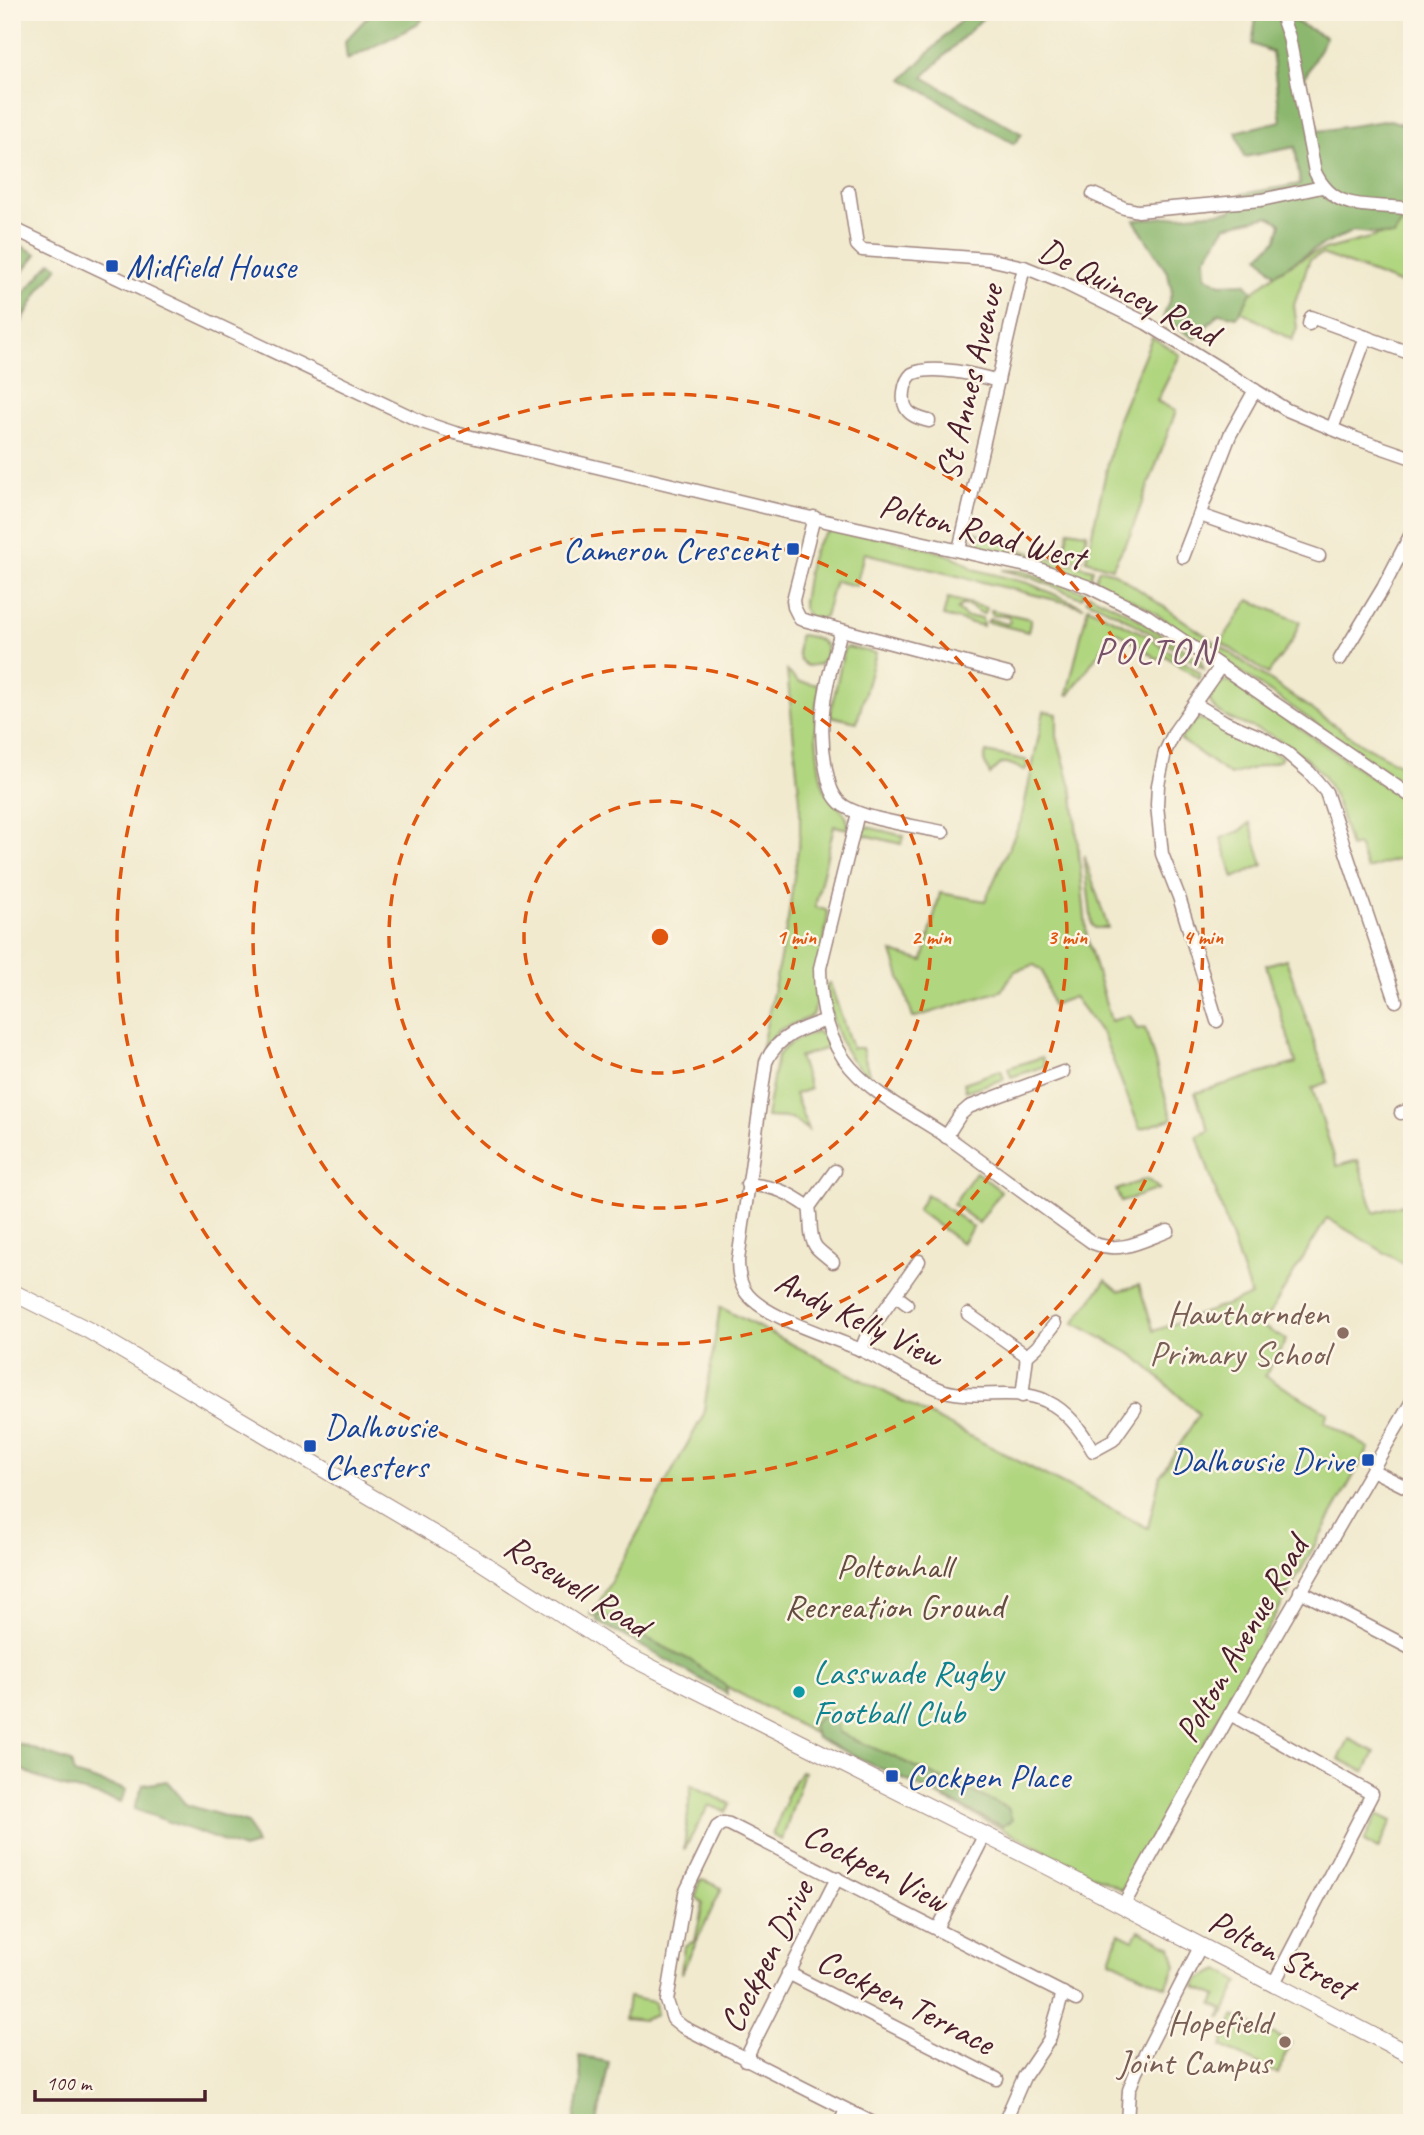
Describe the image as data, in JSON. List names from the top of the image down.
{
  "streets": {
    "main road": ["Rosewell Road", "Polton Street"],
    "street": [
      "De Quincey Road",
      "St Annes Avenue",
      "Polton Road West",
      "Andy Kelly View",
      "Polton Avenue Road",
      "Cockpen View",
      "Cockpen Drive",
      "Cockpen Terrace"
    ]
  },
  "crossings": [
    ["De Quincey Road", "St Annes Avenue"],
    ["St Annes Avenue", "Polton Road West"],
    ["Rosewell Road", "Polton Avenue Road"],
    ["Rosewell Road", "Polton Street"],
    ["Polton Avenue Road", "Polton Street"],
    ["Cockpen View", "Cockpen Drive"],
    ["Cockpen Drive", "Cockpen Terrace"]
  ],
  "districts": ["POLTON"],
  "parks": ["Poltonhall Recreation Ground"],
  "places": {
    "transit": [
      "Midfield House",
      "Cameron Crescent",
      "Dalhousie Chesters",
      "Dalhousie Drive",
      "Cockpen Place"
    ],
    "other": ["Hawthornden Primary School", "Lasswade Rugby Football Club", "Hopefield Joint Campus"]
  },
  "scale_bar": "100 m",
  "rings": [
    "1 min",
    "2 min",
    "3 min",
    "4 min"
  ]
}
